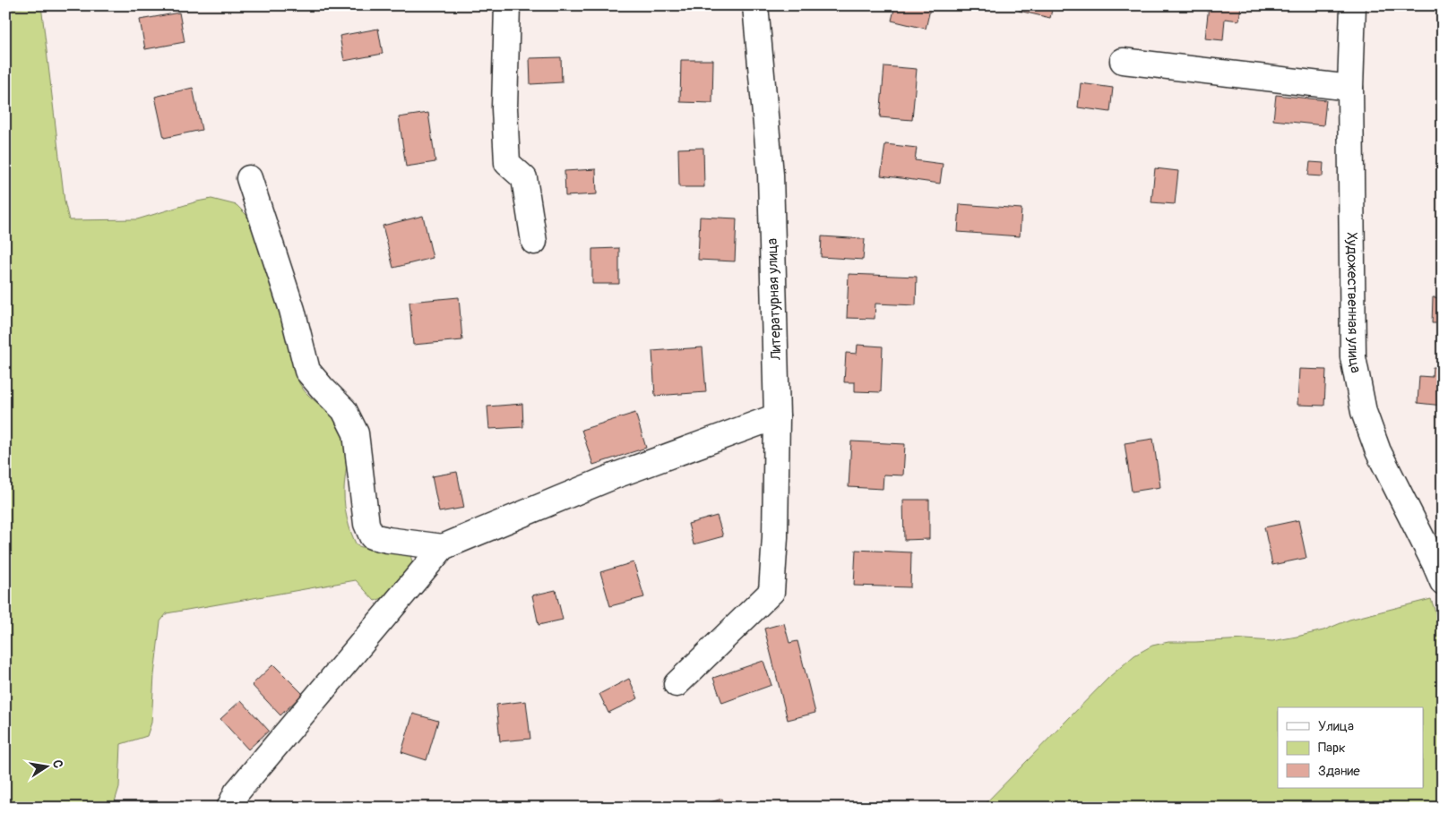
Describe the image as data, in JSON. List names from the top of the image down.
{
  "streets": {
    "street": ["Литературная улица", "Художественная улица"]
  },
  "legend": ["Улица", "Парк", "Здание"],
  "north": "right"
}
